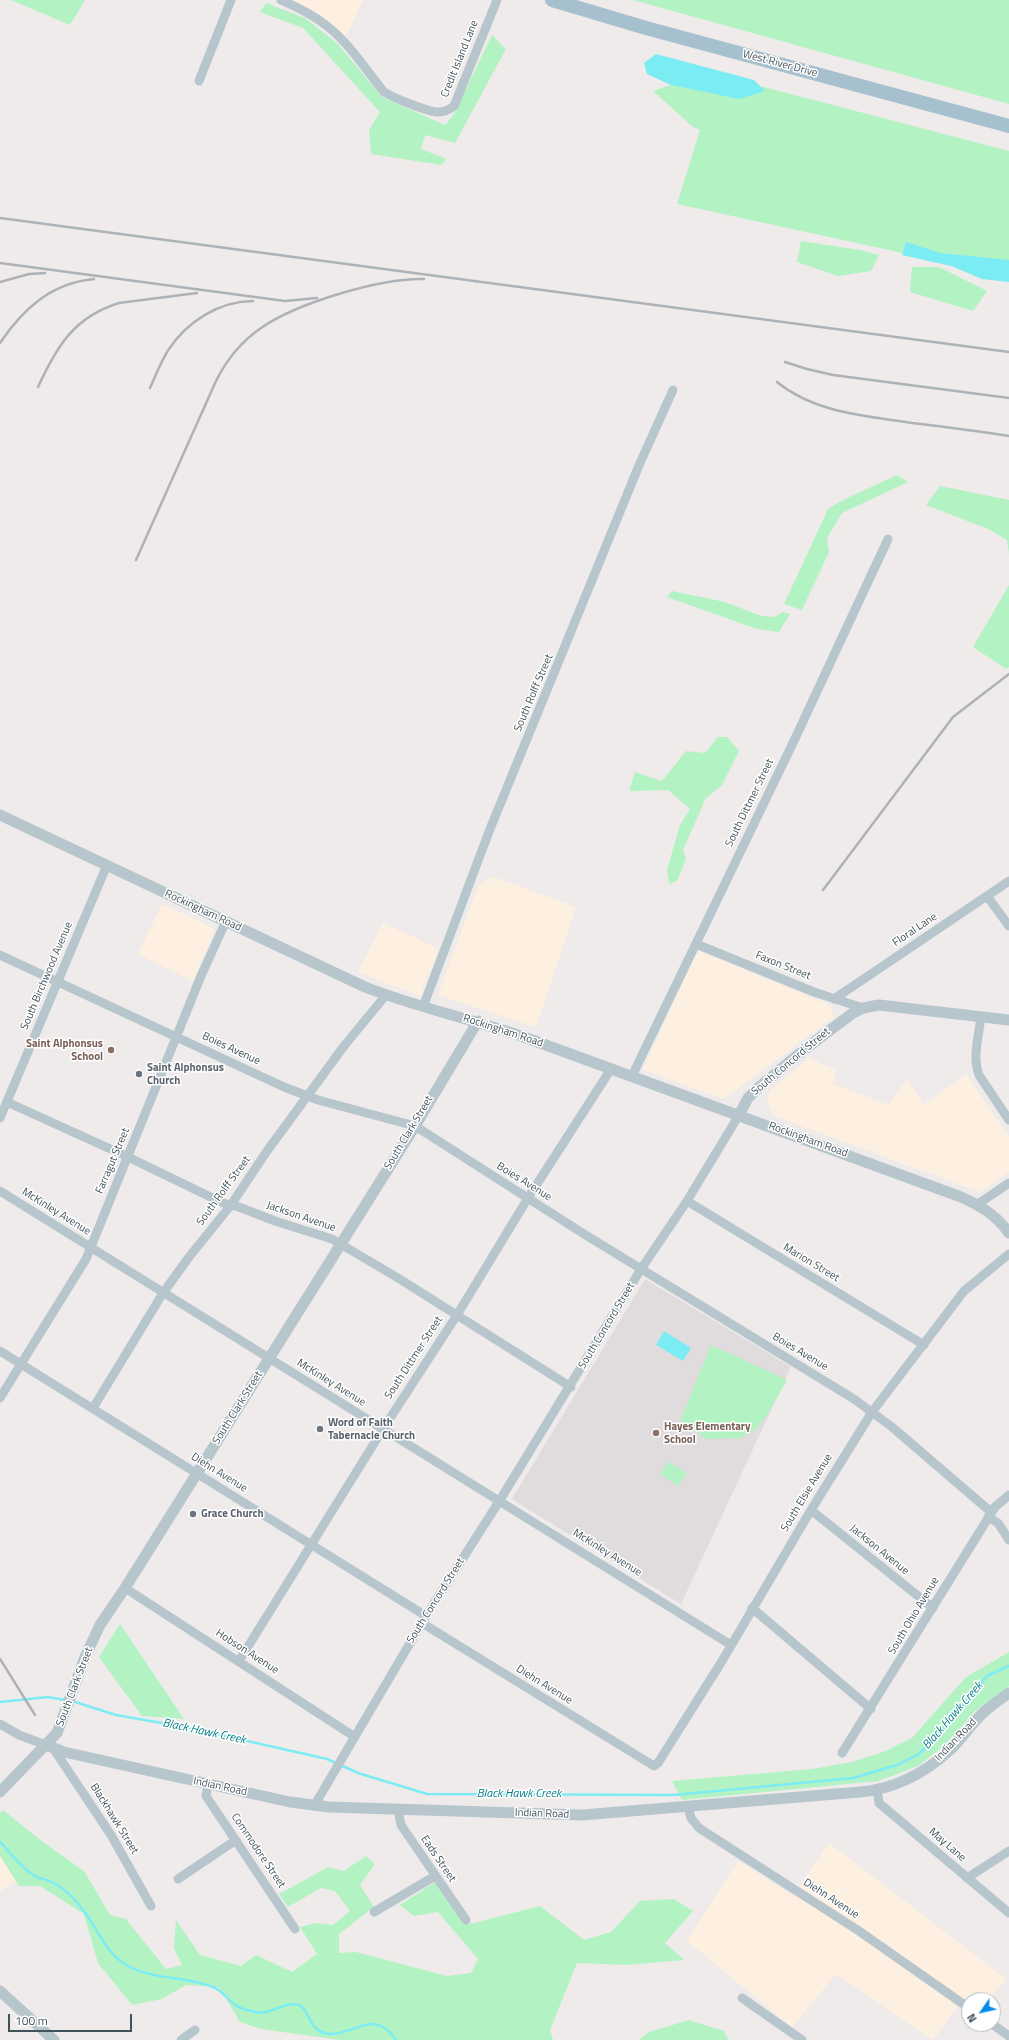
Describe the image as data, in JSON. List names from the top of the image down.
{
  "streets": {
    "main road": ["West River Drive"],
    "street": [
      "Credit Island Lane",
      "South Rolff Street",
      "South Dittmer Street",
      "Rockingham Road",
      "Floral Lane",
      "Faxon Street",
      "South Birchwood Avenue",
      "Boies Avenue",
      "South Concord Street",
      "South Clark Street",
      "Farragut Street",
      "McKinley Avenue",
      "Jackson Avenue",
      "Marion Street",
      "Diehn Avenue",
      "South Elsie Avenue",
      "South Ohio Avenue",
      "Hobson Avenue",
      "Indian Road",
      "Blackhawk Street",
      "May Lane",
      "Commodore Street",
      "Eads Street"
    ]
  },
  "crossings": [
    ["South Rolff Street", "Rockingham Road"],
    ["South Rolff Street", "Boies Avenue"],
    ["South Rolff Street", "McKinley Avenue"],
    ["South Rolff Street", "Jackson Avenue"],
    ["South Rolff Street", "Diehn Avenue"],
    ["South Dittmer Street", "Rockingham Road"],
    ["South Dittmer Street", "Faxon Street"],
    ["South Dittmer Street", "Boies Avenue"],
    ["South Dittmer Street", "McKinley Avenue"],
    ["South Dittmer Street", "Jackson Avenue"],
    ["South Dittmer Street", "Diehn Avenue"],
    ["South Dittmer Street", "Hobson Avenue"],
    ["Rockingham Road", "South Birchwood Avenue"],
    ["Rockingham Road", "South Concord Street"],
    ["Rockingham Road", "South Clark Street"],
    ["Rockingham Road", "Farragut Street"],
    ["Floral Lane", "Faxon Street"],
    ["Faxon Street", "South Concord Street"],
    ["South Birchwood Avenue", "Boies Avenue"],
    ["South Birchwood Avenue", "Jackson Avenue"],
    ["Boies Avenue", "South Concord Street"],
    ["Boies Avenue", "South Clark Street"],
    ["Boies Avenue", "Farragut Street"],
    ["Boies Avenue", "South Elsie Avenue"],
    ["Boies Avenue", "South Ohio Avenue"],
    ["South Concord Street", "McKinley Avenue"],
    ["South Concord Street", "Jackson Avenue"],
    ["South Concord Street", "Marion Street"],
    ["South Concord Street", "Diehn Avenue"],
    ["South Concord Street", "Hobson Avenue"],
    ["South Concord Street", "Indian Road"],
    ["South Clark Street", "McKinley Avenue"],
    ["South Clark Street", "Jackson Avenue"],
    ["South Clark Street", "Diehn Avenue"],
    ["South Clark Street", "Hobson Avenue"],
    ["South Clark Street", "Indian Road"],
    ["South Clark Street", "Blackhawk Street"],
    ["Farragut Street", "McKinley Avenue"],
    ["Farragut Street", "Jackson Avenue"],
    ["Farragut Street", "Diehn Avenue"],
    ["McKinley Avenue", "South Elsie Avenue"],
    ["Jackson Avenue", "South Elsie Avenue"],
    ["Jackson Avenue", "South Ohio Avenue"],
    ["Marion Street", "South Elsie Avenue"],
    ["Diehn Avenue", "South Elsie Avenue"],
    ["Diehn Avenue", "Indian Road"],
    ["Indian Road", "Blackhawk Street"],
    ["Indian Road", "May Lane"],
    ["Indian Road", "Commodore Street"],
    ["Indian Road", "Eads Street"]
  ],
  "water": ["Black Hawk Creek"],
  "places": [
    "Saint Alphonsus School",
    "Saint Alphonsus Church",
    "Word of Faith Tabernacle Church",
    "Hayes Elementary School",
    "Grace Church"
  ],
  "scale_bar": "100 m",
  "north": "bottom left"
}
